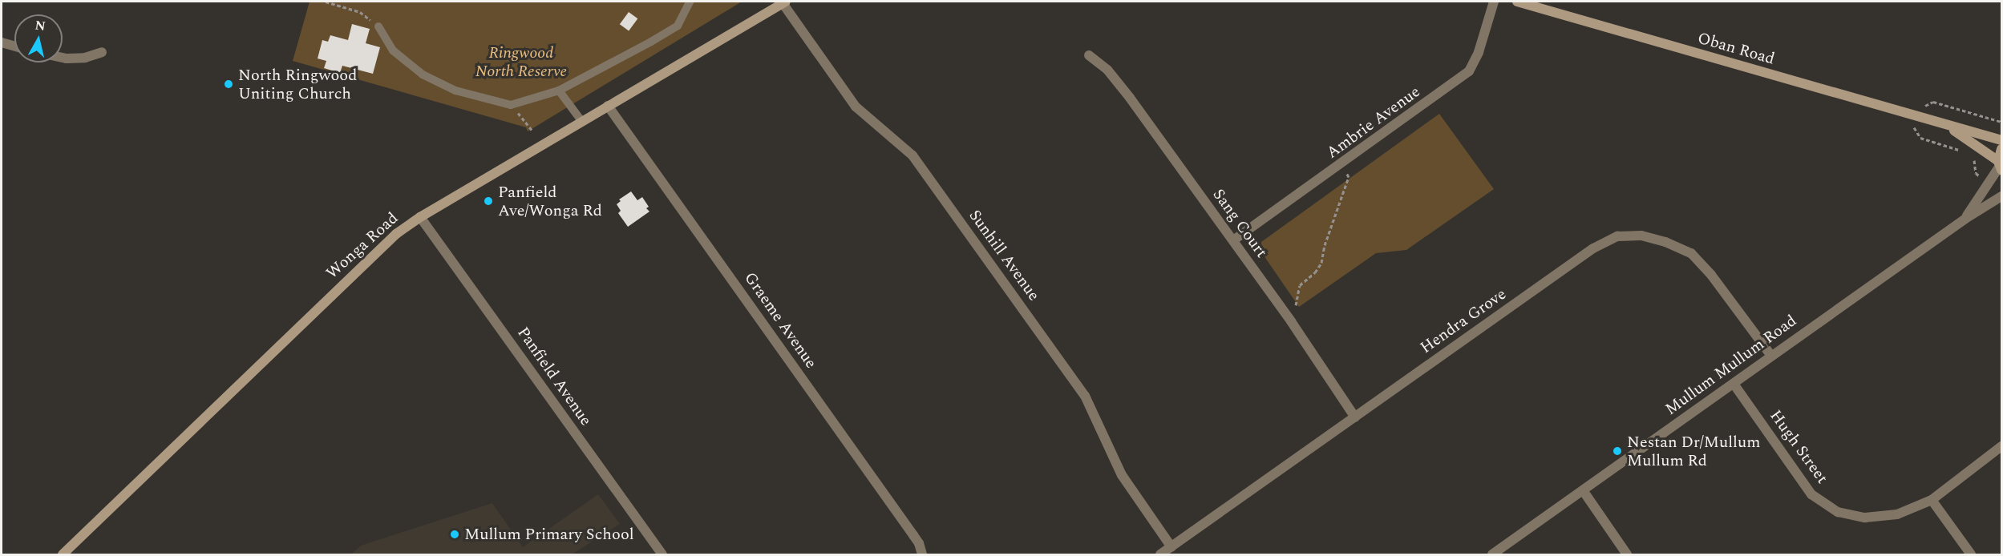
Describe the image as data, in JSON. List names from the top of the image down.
{
  "streets": {
    "main road": ["Oban Road", "Wonga Road"],
    "street": [
      "Ambrie Avenue",
      "Sang Court",
      "Sunhill Avenue",
      "Graeme Avenue",
      "Hendra Grove",
      "Mullum Mullum Road",
      "Panfield Avenue",
      "Hugh Street"
    ]
  },
  "crossings": [
    ["Oban Road", "Mullum Mullum Road"],
    ["Ambrie Avenue", "Sang Court"],
    ["Sang Court", "Hendra Grove"],
    ["Wonga Road", "Sunhill Avenue"],
    ["Wonga Road", "Graeme Avenue"],
    ["Wonga Road", "Panfield Avenue"],
    ["Sunhill Avenue", "Hendra Grove"],
    ["Hendra Grove", "Mullum Mullum Road"],
    ["Mullum Mullum Road", "Hugh Street"]
  ],
  "parks": ["Ringwood North Reserve"],
  "places": [
    "North Ringwood Uniting Church",
    "Panfield Ave/Wonga Rd",
    "Nestan Dr/Mullum Mullum Rd",
    "Mullum Primary School"
  ],
  "north": "top"
}
